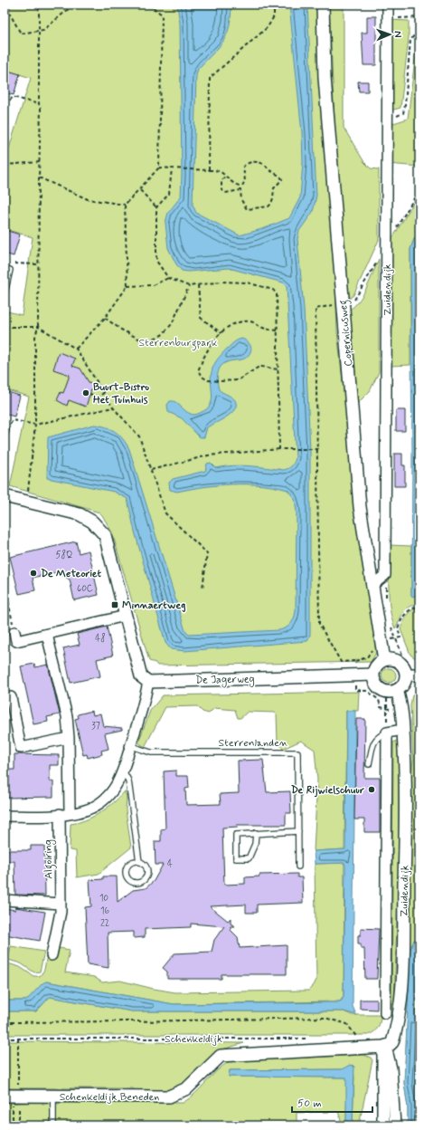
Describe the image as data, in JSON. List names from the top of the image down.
{
  "streets": {
    "street": [
      "Zuidendijk",
      "Copernicusweg",
      "De Jagerweg",
      "Algolring",
      "Schenkeldijk",
      "Schenkeldijk Beneden"
    ],
    "lane": ["Sterrenlanden"]
  },
  "crossings": [
    ["Zuidendijk", "Copernicusweg"],
    ["Zuidendijk", "De Jagerweg"],
    ["Zuidendijk", "Schenkeldijk"],
    ["Copernicusweg", "De Jagerweg"],
    ["Schenkeldijk", "Schenkeldijk Beneden"]
  ],
  "parks": ["Sterrenburgpark"],
  "places": {
    "other": ["Buurt-Bistro Het Tuinhuis", "De Meteoriet", "De Rijwielschuur"],
    "transit": ["Minnaertweg"]
  },
  "house_numbers": [
    "58Q",
    "60C",
    "48",
    "37",
    "4",
    "10",
    "16",
    "22"
  ],
  "scale_bar": "50 m",
  "north": "right"
}
